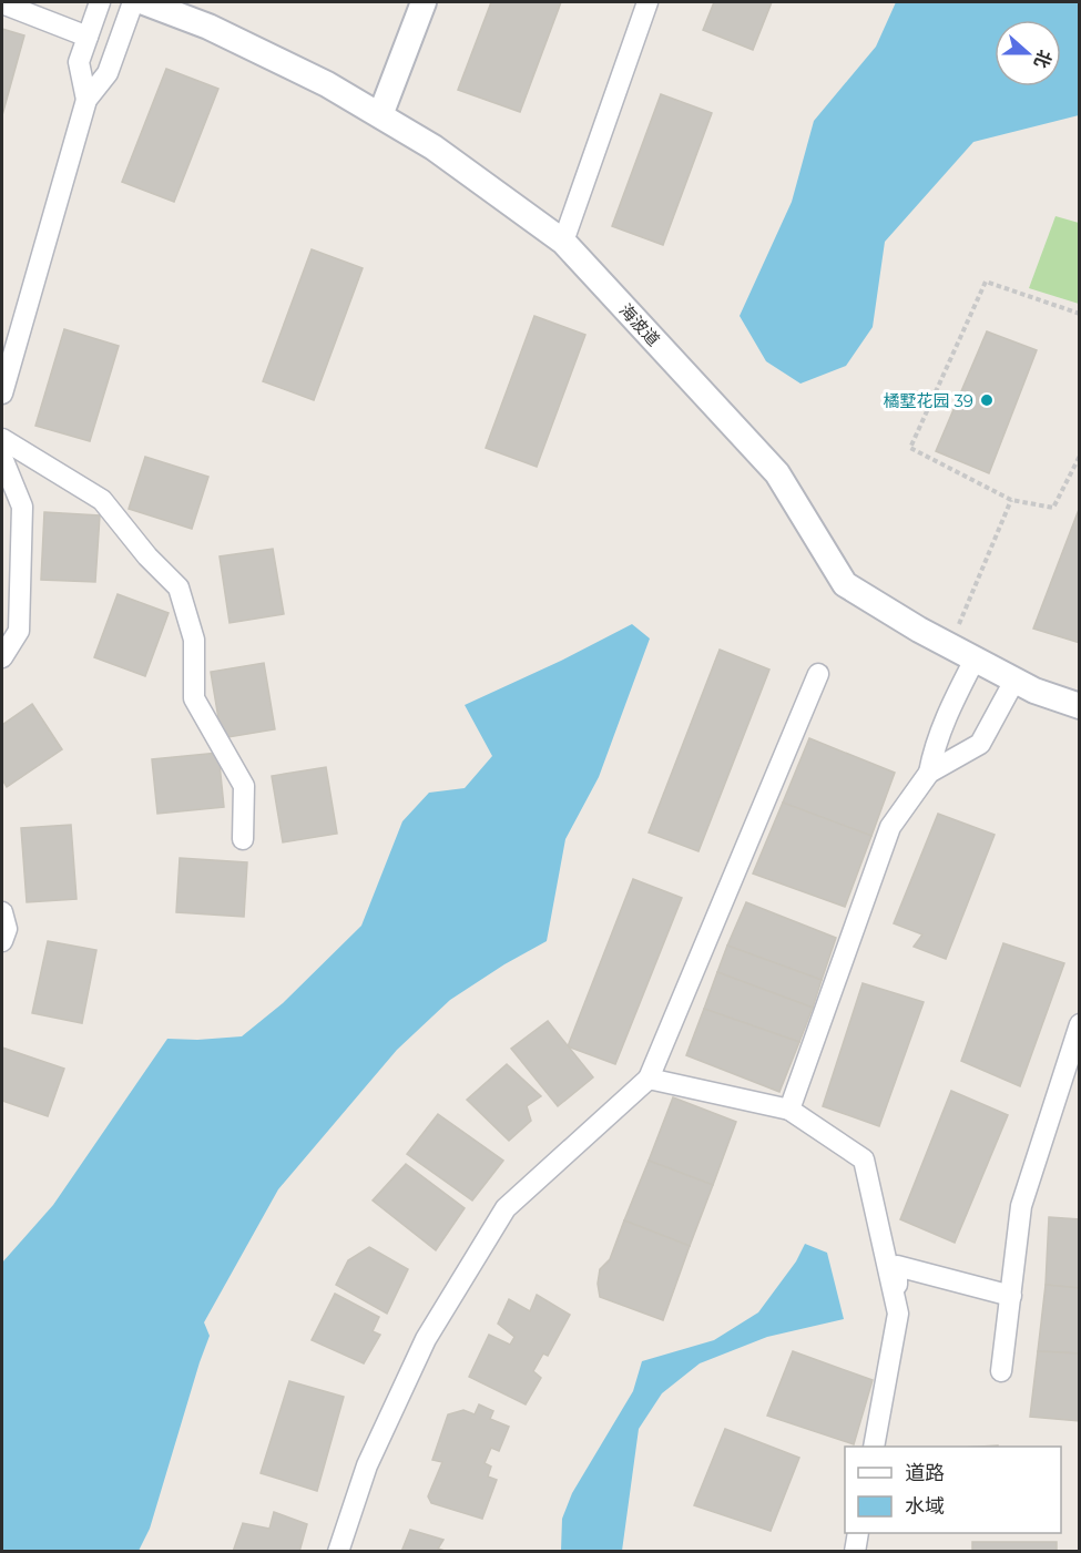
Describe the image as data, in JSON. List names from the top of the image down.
{
  "streets": {
    "street": ["海波道"]
  },
  "places": ["橘墅花园 39"],
  "legend": ["道路", "水域"],
  "north": "right"
}
